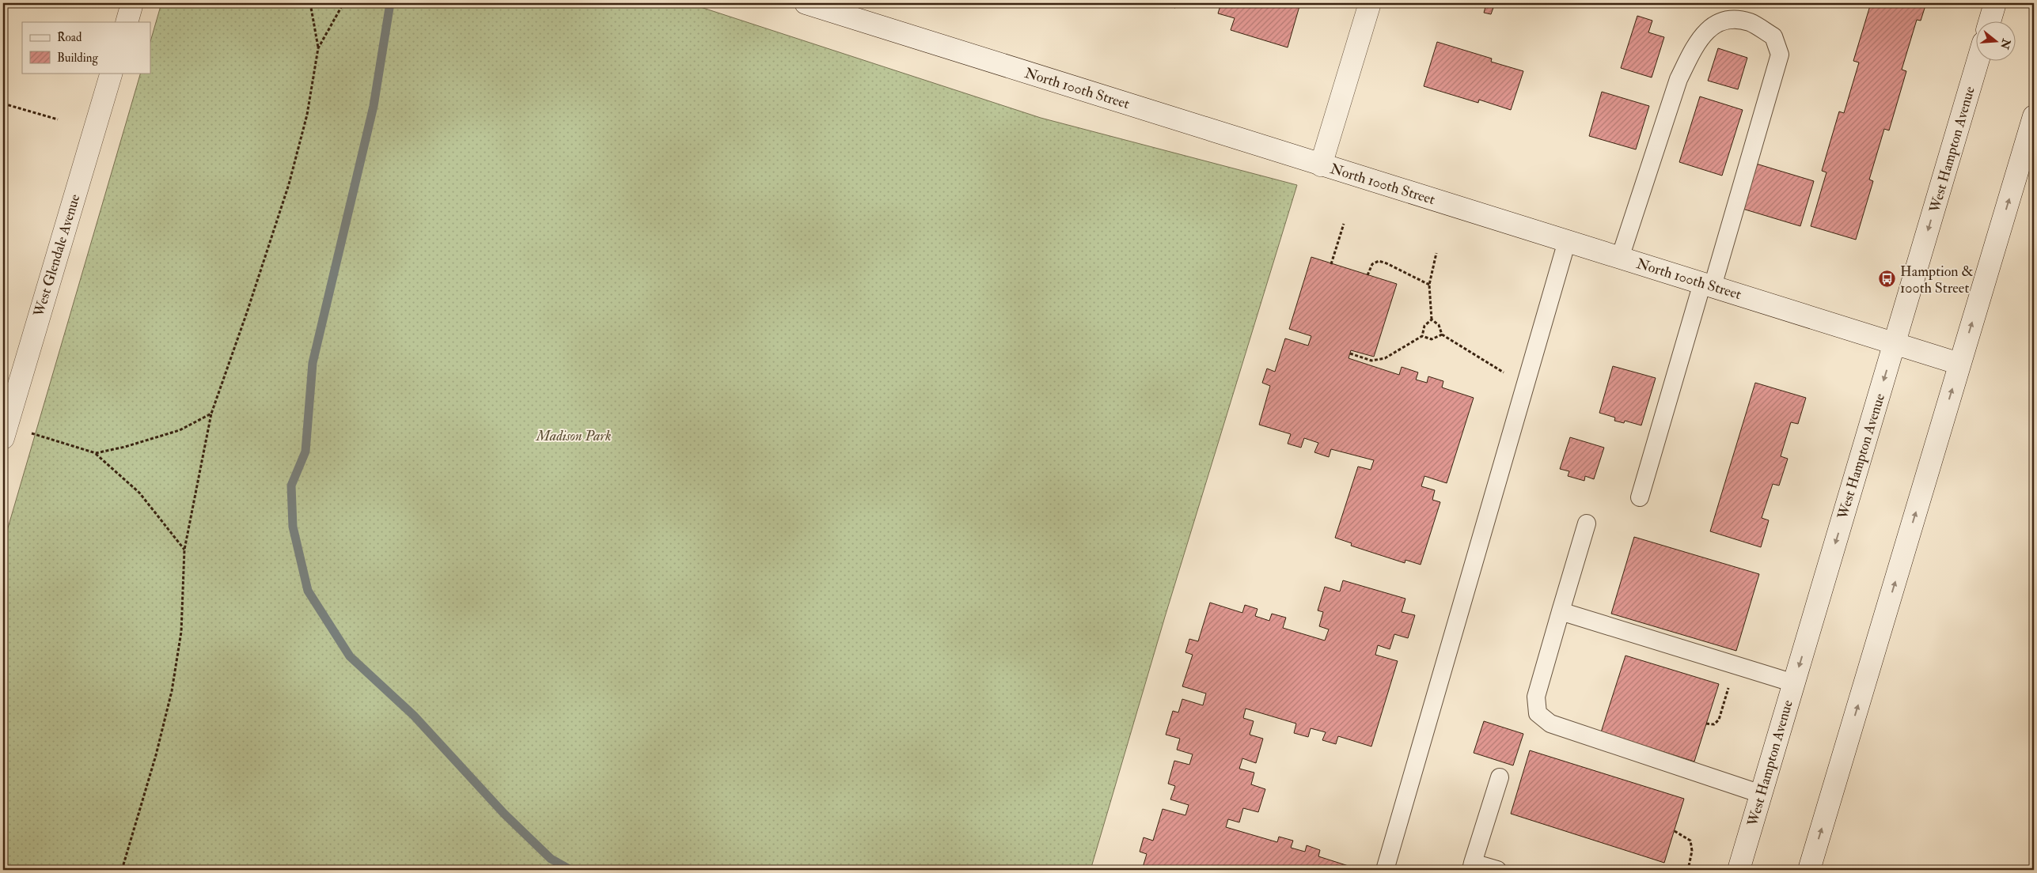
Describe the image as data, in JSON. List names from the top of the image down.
{
  "streets": {
    "street": ["North 100th Street", "West Hampton Avenue", "West Glendale Avenue"]
  },
  "crossings": [
    ["North 100th Street", "West Hampton Avenue"]
  ],
  "parks": ["Madison Park"],
  "places": {
    "bus stop": ["Hamption & 100th Street"]
  },
  "legend": ["Road", "Building"],
  "north": "right"
}
